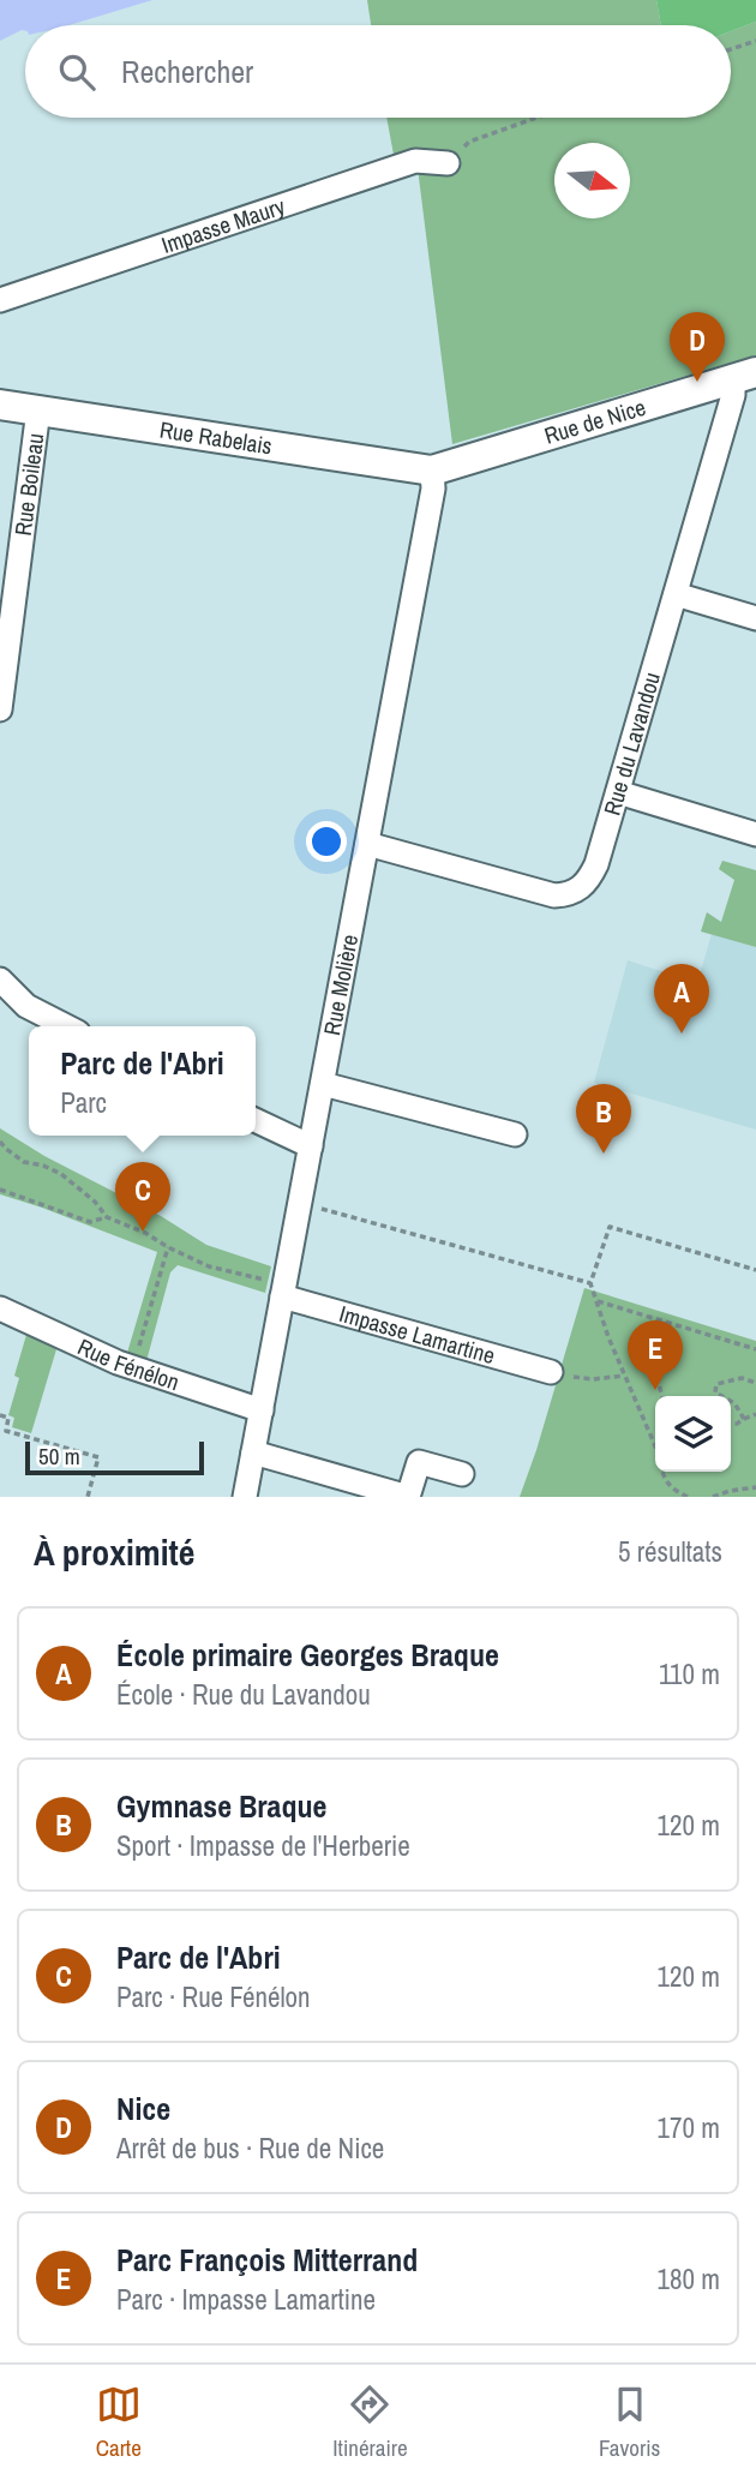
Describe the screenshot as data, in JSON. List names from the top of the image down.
{
  "streets": {
    "street": [
      "Impasse Maury",
      "Rue de Nice",
      "Rue Rabelais",
      "Rue Boileau",
      "Rue du Lavandou",
      "Rue Molière",
      "Impasse Lamartine",
      "Rue Fénélon"
    ]
  },
  "crossings": [
    ["Rue de Nice", "Rue Rabelais"],
    ["Rue de Nice", "Rue du Lavandou"],
    ["Rue de Nice", "Rue Molière"],
    ["Rue Rabelais", "Rue Boileau"],
    ["Rue Rabelais", "Rue Molière"],
    ["Rue du Lavandou", "Rue Molière"],
    ["Rue Molière", "Impasse Lamartine"],
    ["Rue Molière", "Rue Fénélon"]
  ],
  "scale_bar": "50 m",
  "north": "right",
  "page": {
    "search": "Rechercher",
    "pins": [
      "D",
      "A",
      "B",
      "C",
      "E"
    ],
    "popup": ["Parc de l'Abri", "Parc"],
    "scale": "50 m",
    "heading": ["À proximité", "5 résultats"],
    "list": [
      {
        "mark": "A",
        "name": "École primaire Georges Braque",
        "note": "École · Rue du Lavandou",
        "value": "110 m"
      },
      {
        "mark": "B",
        "name": "Gymnase Braque",
        "note": "Sport · Impasse de l'Herberie",
        "value": "120 m"
      },
      {
        "mark": "C",
        "name": "Parc de l'Abri",
        "note": "Parc · Rue Fénélon",
        "value": "120 m"
      },
      {
        "mark": "D",
        "name": "Nice",
        "note": "Arrêt de bus · Rue de Nice",
        "value": "170 m"
      },
      {
        "mark": "E",
        "name": "Parc François Mitterrand",
        "note": "Parc · Impasse Lamartine",
        "value": "180 m"
      }
    ],
    "nav": ["Carte", "Itinéraire", "Favoris"]
  }
}
